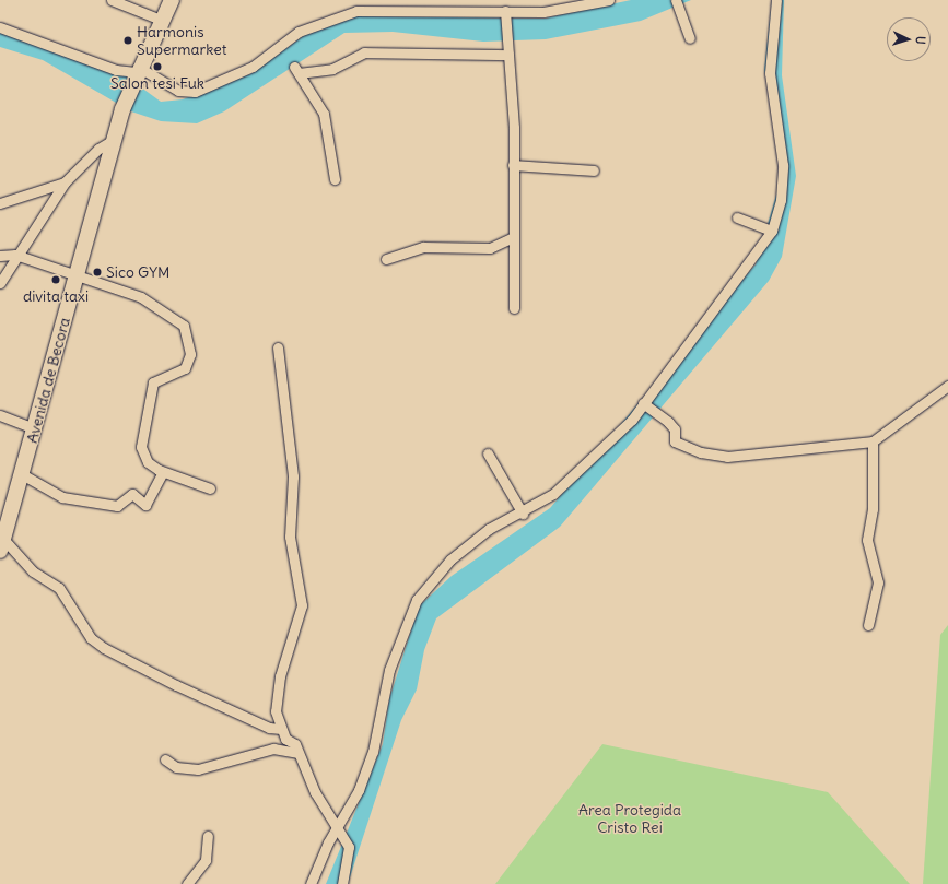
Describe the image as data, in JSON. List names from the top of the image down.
{
  "streets": {
    "main road": ["Avenida de Becora"]
  },
  "parks": ["Area Protegida Cristo Rei"],
  "places": [
    "Harmonis Supermarket",
    "Salon tesi Fuk",
    "Sico GYM",
    "divita taxi"
  ],
  "north": "right"
}
